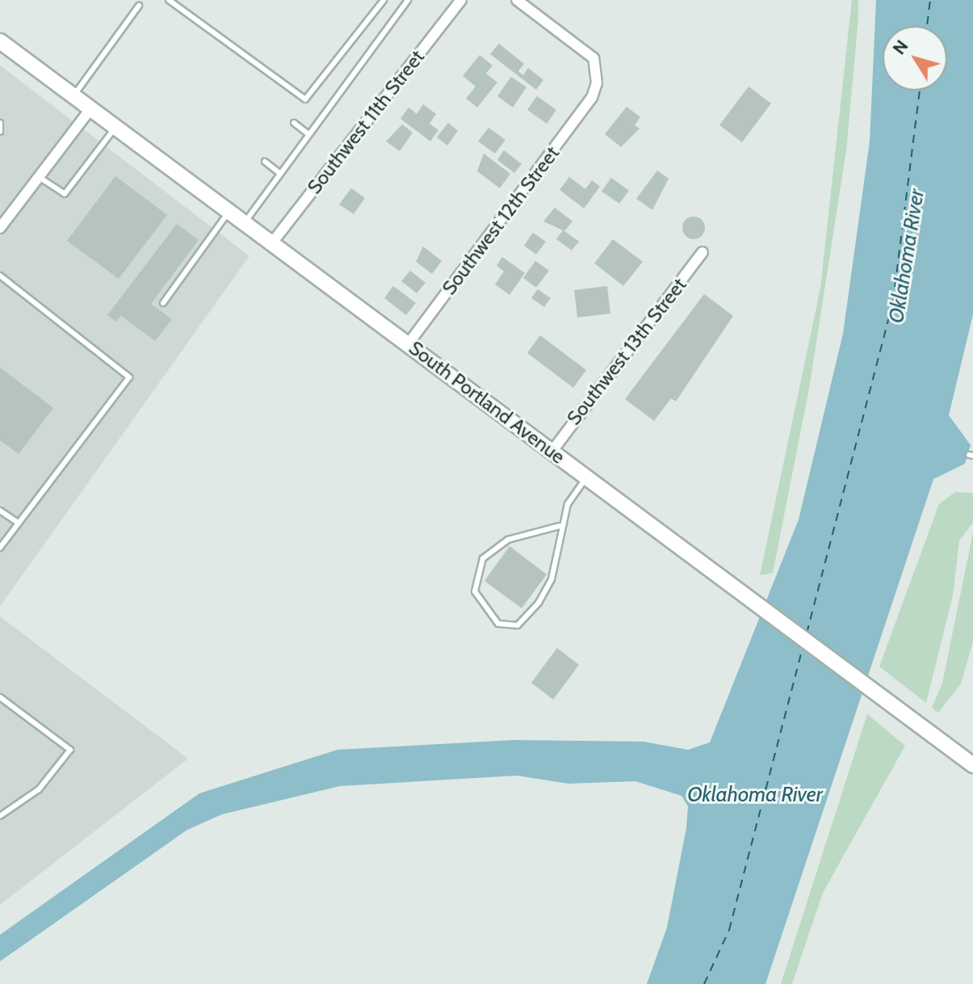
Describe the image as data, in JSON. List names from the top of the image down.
{
  "streets": {
    "main road": ["South Portland Avenue"],
    "street": ["Southwest 11th Street", "Southwest 12th Street", "Southwest 13th Street"]
  },
  "crossings": [
    ["Southwest 11th Street", "South Portland Avenue"],
    ["Southwest 12th Street", "South Portland Avenue"],
    ["Southwest 13th Street", "South Portland Avenue"]
  ],
  "water": ["Oklahoma River"],
  "north": "top left"
}
